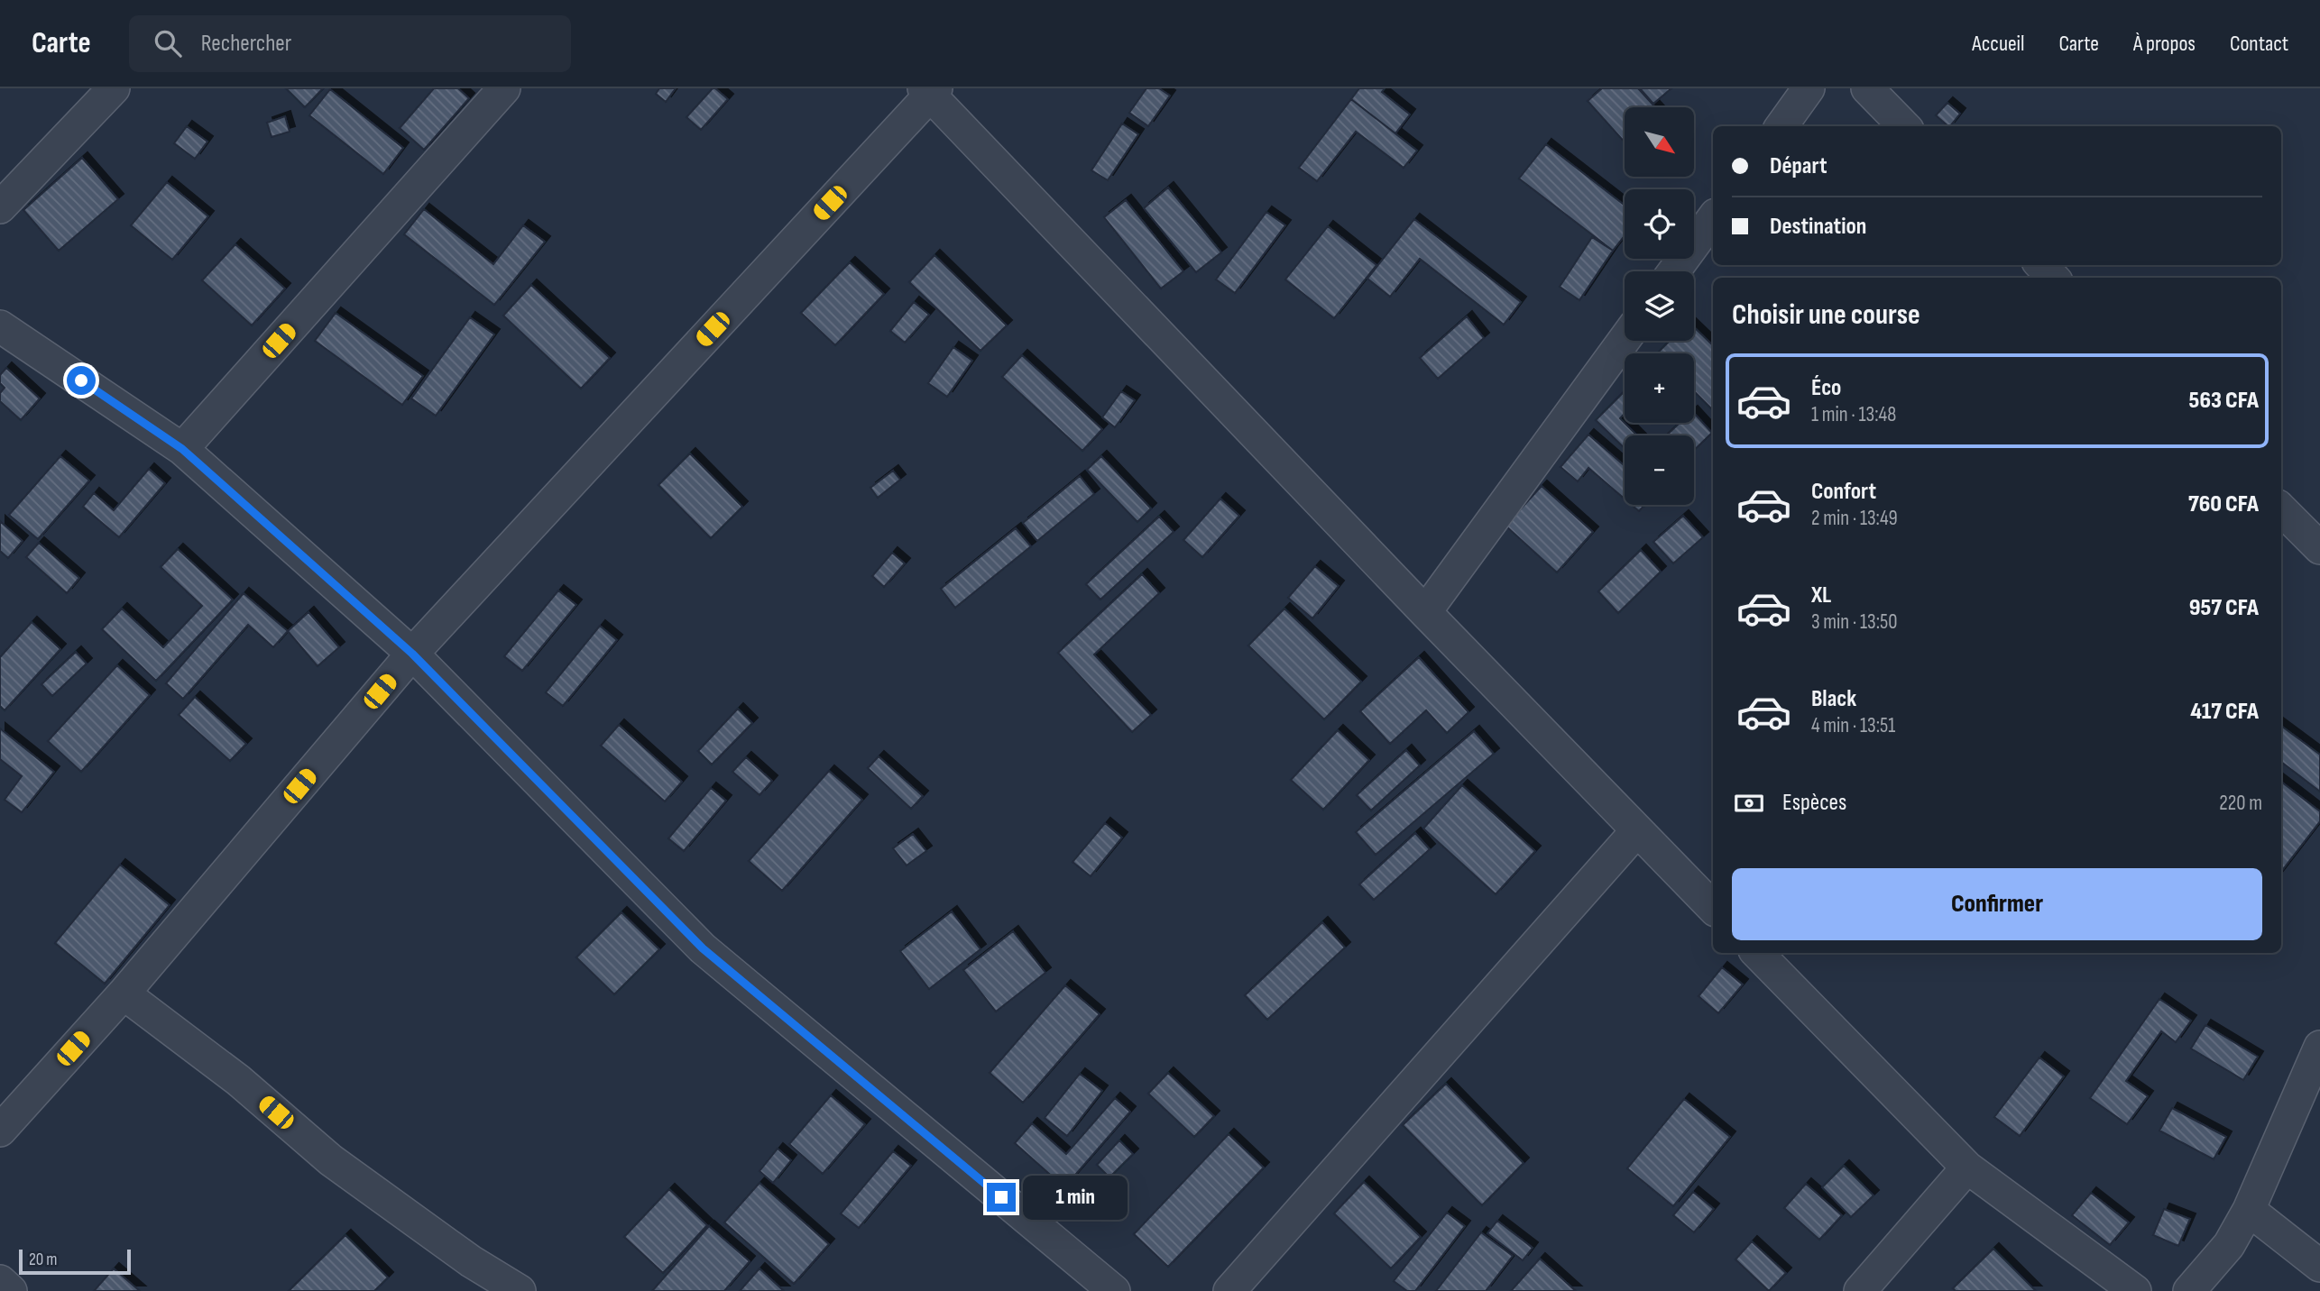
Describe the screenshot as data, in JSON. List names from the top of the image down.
{
  "scale_bar": "20 m",
  "north": "bottom right",
  "page": {
    "header": "Carte",
    "search": "Rechercher",
    "nav": [
      "Accueil",
      "Carte",
      "À propos",
      "Contact"
    ],
    "map_buttons": ["+", "−"],
    "banner": ["Départ", "Destination"],
    "heading": "Choisir une course",
    "list": [
      {
        "name": "Éco",
        "note": "1 min · 13:48",
        "value": "563 CFA"
      },
      {
        "name": "Confort",
        "note": "2 min · 13:49",
        "value": "760 CFA"
      },
      {
        "name": "XL",
        "note": "3 min · 13:50",
        "value": "957 CFA"
      },
      {
        "name": "Black",
        "note": "4 min · 13:51",
        "value": "417 CFA"
      }
    ],
    "pay": ["Espèces", "220 m"],
    "buttons": "Confirmer",
    "bubble": "1 min",
    "scale": "20 m"
  }
}
